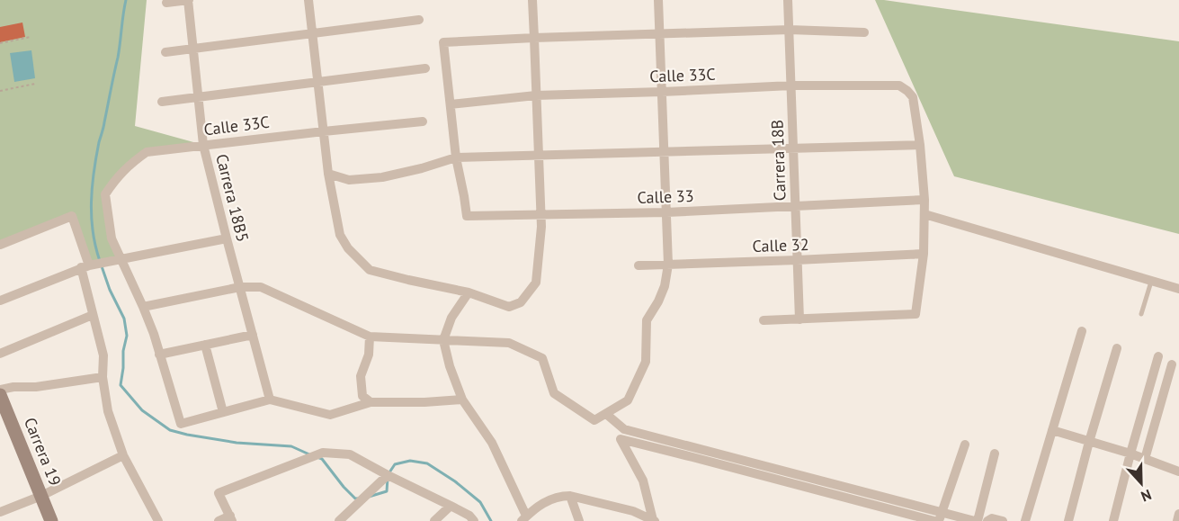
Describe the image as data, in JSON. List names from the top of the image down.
{
  "streets": {
    "main road": ["Carrera 19"],
    "street": [
      "Calle 33C",
      "Carrera 18B",
      "Calle 33",
      "Carrera 18B5",
      "Calle 32"
    ]
  },
  "crossings": [
    ["Calle 33C", "Carrera 18B"],
    ["Calle 33C", "Carrera 18B5"],
    ["Carrera 18B", "Calle 33"],
    ["Carrera 18B", "Calle 32"]
  ],
  "north": "bottom"
}
